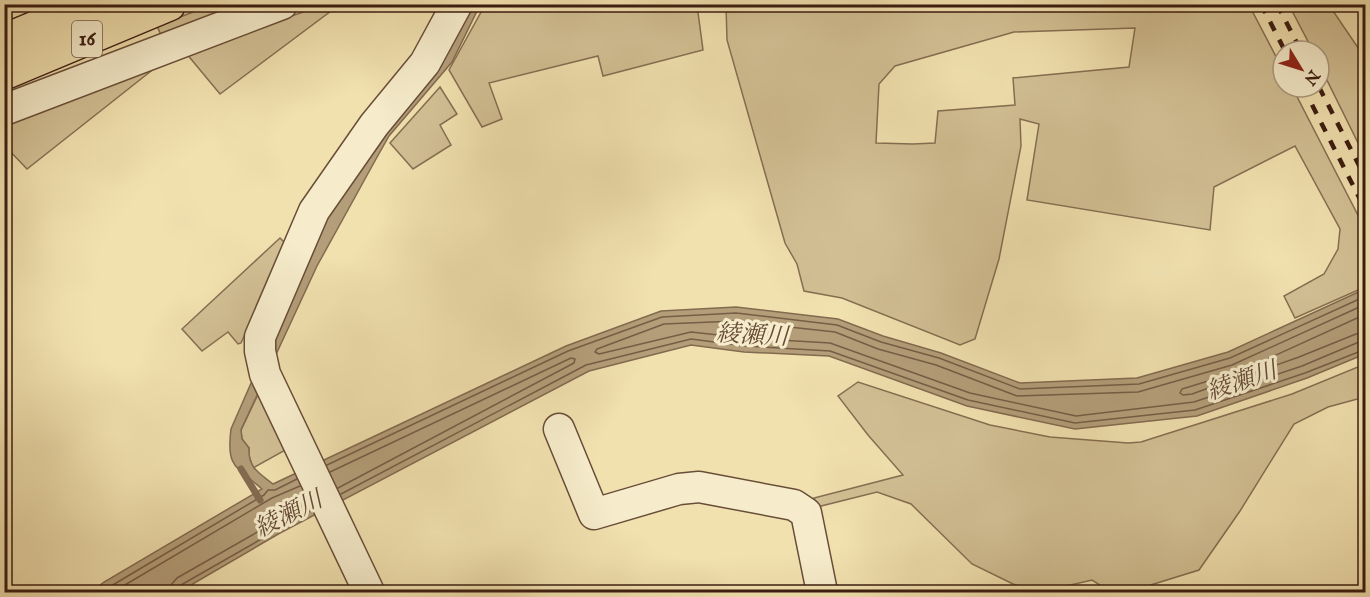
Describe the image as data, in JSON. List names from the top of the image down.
{
  "streets": {
    "highway": ["16"]
  },
  "water": ["綾瀬川"],
  "north": "bottom right"
}
